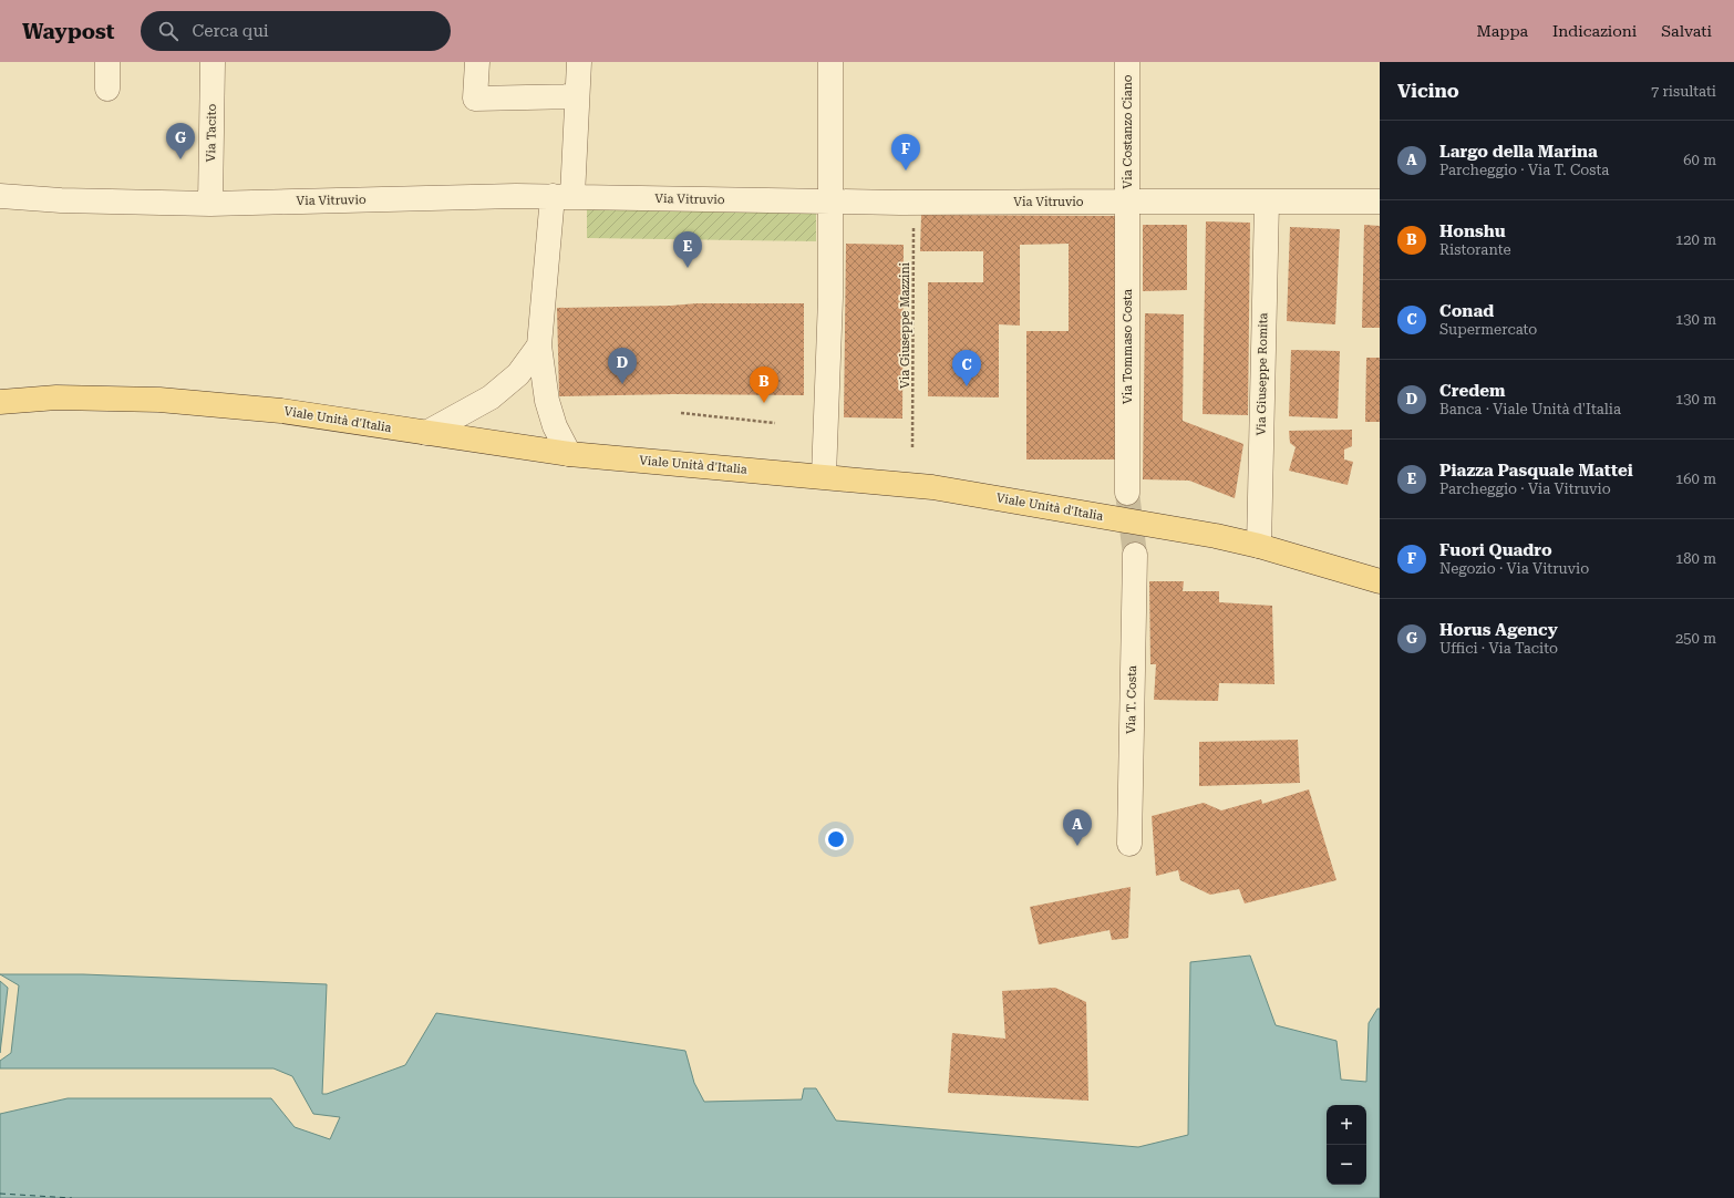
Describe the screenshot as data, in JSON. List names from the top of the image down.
{
  "streets": {
    "main road": ["Viale Unità d'Italia"],
    "street": [
      "Via Costanzo Ciano",
      "Via Tacito",
      "Via Vitruvio",
      "Via Tommaso Costa",
      "Via Giuseppe Romita",
      "Via T. Costa"
    ],
    "path": ["Via Giuseppe Mazzini"]
  },
  "crossings": [
    ["Via Costanzo Ciano", "Via Vitruvio"],
    ["Via Costanzo Ciano", "Via Tommaso Costa"],
    ["Via Tacito", "Via Vitruvio"],
    ["Via Vitruvio", "Via Giuseppe Mazzini"],
    ["Via Vitruvio", "Via Tommaso Costa"],
    ["Via Vitruvio", "Via Giuseppe Romita"],
    ["Via Giuseppe Romita", "Viale Unità d'Italia"]
  ],
  "page": {
    "header": "Waypost",
    "search": "Cerca qui",
    "nav": ["Mappa", "Indicazioni", "Salvati"],
    "heading": ["Vicino", "7 risultati"],
    "list": [
      {
        "mark": "A",
        "name": "Largo della Marina",
        "note": "Parcheggio · Via T. Costa",
        "value": "60 m"
      },
      {
        "mark": "B",
        "name": "Honshu",
        "note": "Ristorante",
        "value": "120 m"
      },
      {
        "mark": "C",
        "name": "Conad",
        "note": "Supermercato",
        "value": "130 m"
      },
      {
        "mark": "D",
        "name": "Credem",
        "note": "Banca · Viale Unità d'Italia",
        "value": "130 m"
      },
      {
        "mark": "E",
        "name": "Piazza Pasquale Mattei",
        "note": "Parcheggio · Via Vitruvio",
        "value": "160 m"
      },
      {
        "mark": "F",
        "name": "Fuori Quadro",
        "note": "Negozio · Via Vitruvio",
        "value": "180 m"
      },
      {
        "mark": "G",
        "name": "Horus Agency",
        "note": "Uffici · Via Tacito",
        "value": "250 m"
      }
    ],
    "pins": [
      "G",
      "F",
      "E",
      "D",
      "C",
      "B",
      "A"
    ],
    "map_buttons": ["+", "−"]
  }
}
